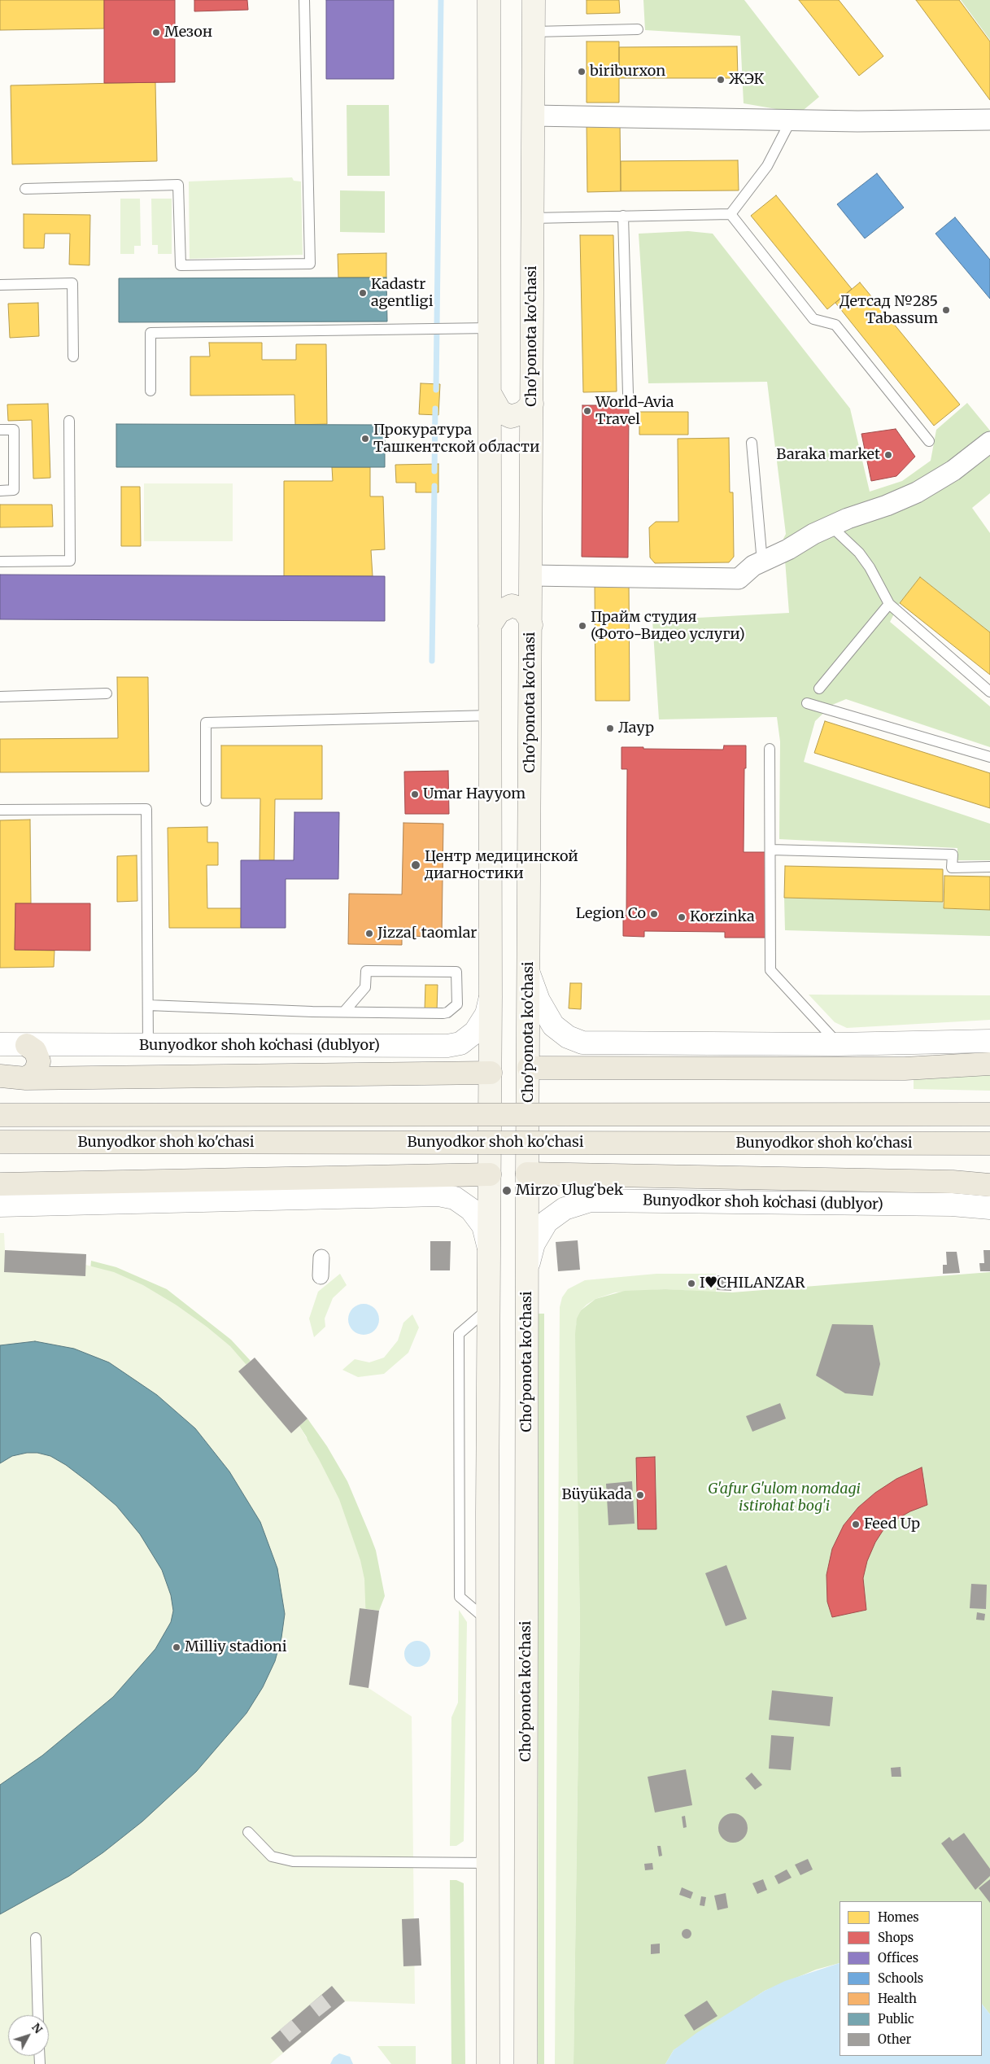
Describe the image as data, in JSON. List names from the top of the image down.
{
  "streets": {
    "main road": ["Cho'ponota ko'chasi", "Bunyodkor shoh ko'chasi"],
    "street": ["Bunyodkor shoh koʻchasi (dublyor)"]
  },
  "crossings": [
    ["Cho'ponota ko'chasi", "Bunyodkor shoh koʻchasi (dublyor)"]
  ],
  "parks": ["G'afur G'ulom nomdagi istirohat bog'i"],
  "places": [
    "Мезон",
    "biriburxon",
    "ЖЭК",
    "Kadastr agentligi",
    "Детсад №285 Tabassum",
    "World-Avia Travel",
    "Прокуратура Ташкентской области",
    "Baraka market",
    "Прайм студия (Фото-Видео услуги)",
    "Лаур",
    "Umar Hayyom",
    "Центр медицинской диагностики",
    "Legion Co",
    "Korzinka",
    "Jizza[ taomlar",
    "Mirzo Ulugʻbek",
    "I♥CHILANZAR",
    "Büyükada",
    "Feed Up",
    "Milliy stadioni"
  ],
  "legend": [
    "Homes",
    "Shops",
    "Offices",
    "Schools",
    "Health",
    "Public",
    "Other"
  ],
  "north": "top right"
}
